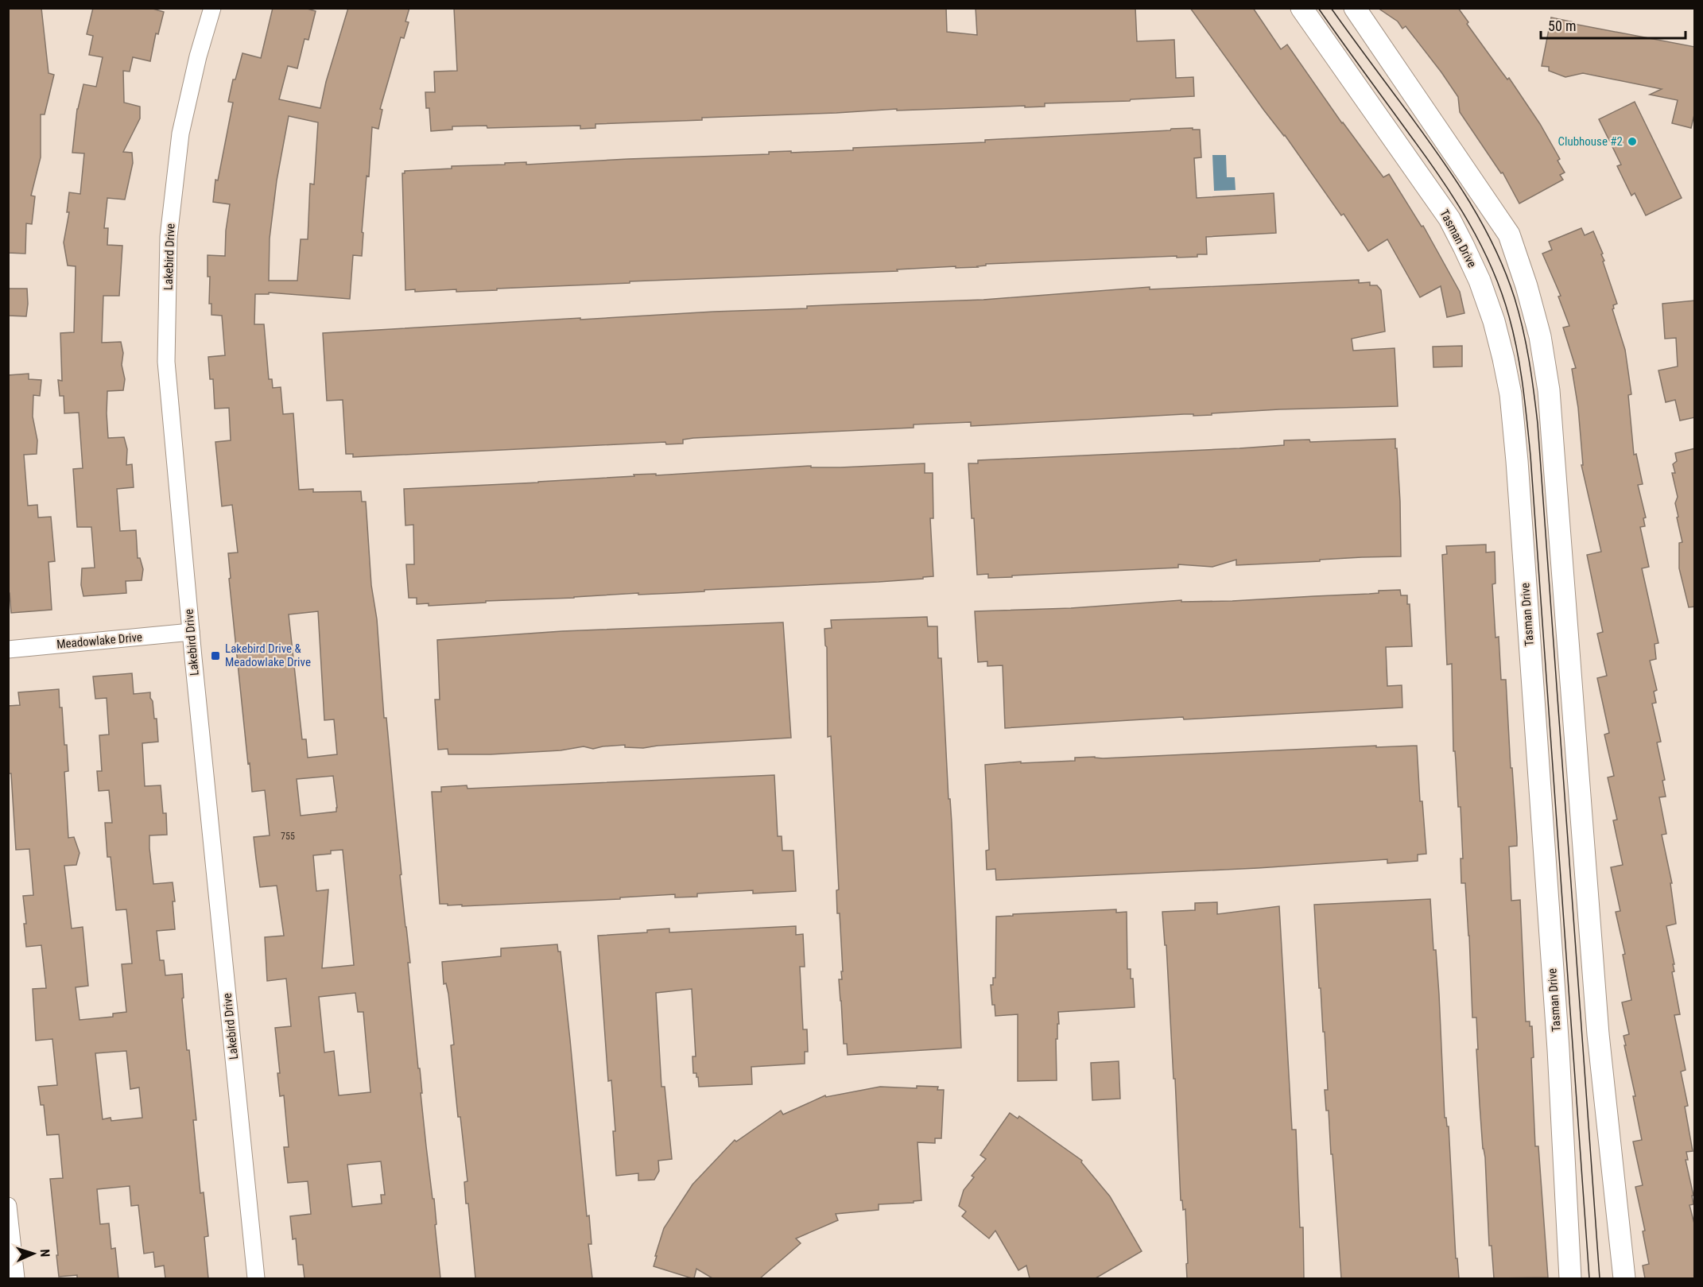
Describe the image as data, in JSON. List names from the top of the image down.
{
  "streets": {
    "street": ["Tasman Drive", "Lakebird Drive", "Meadowlake Drive"]
  },
  "crossings": [
    ["Lakebird Drive", "Meadowlake Drive"]
  ],
  "places": {
    "other": ["Clubhouse #2"],
    "transit": ["Lakebird Drive & Meadowlake Drive"]
  },
  "house_numbers": ["755"],
  "scale_bar": "50 m",
  "north": "right"
}
